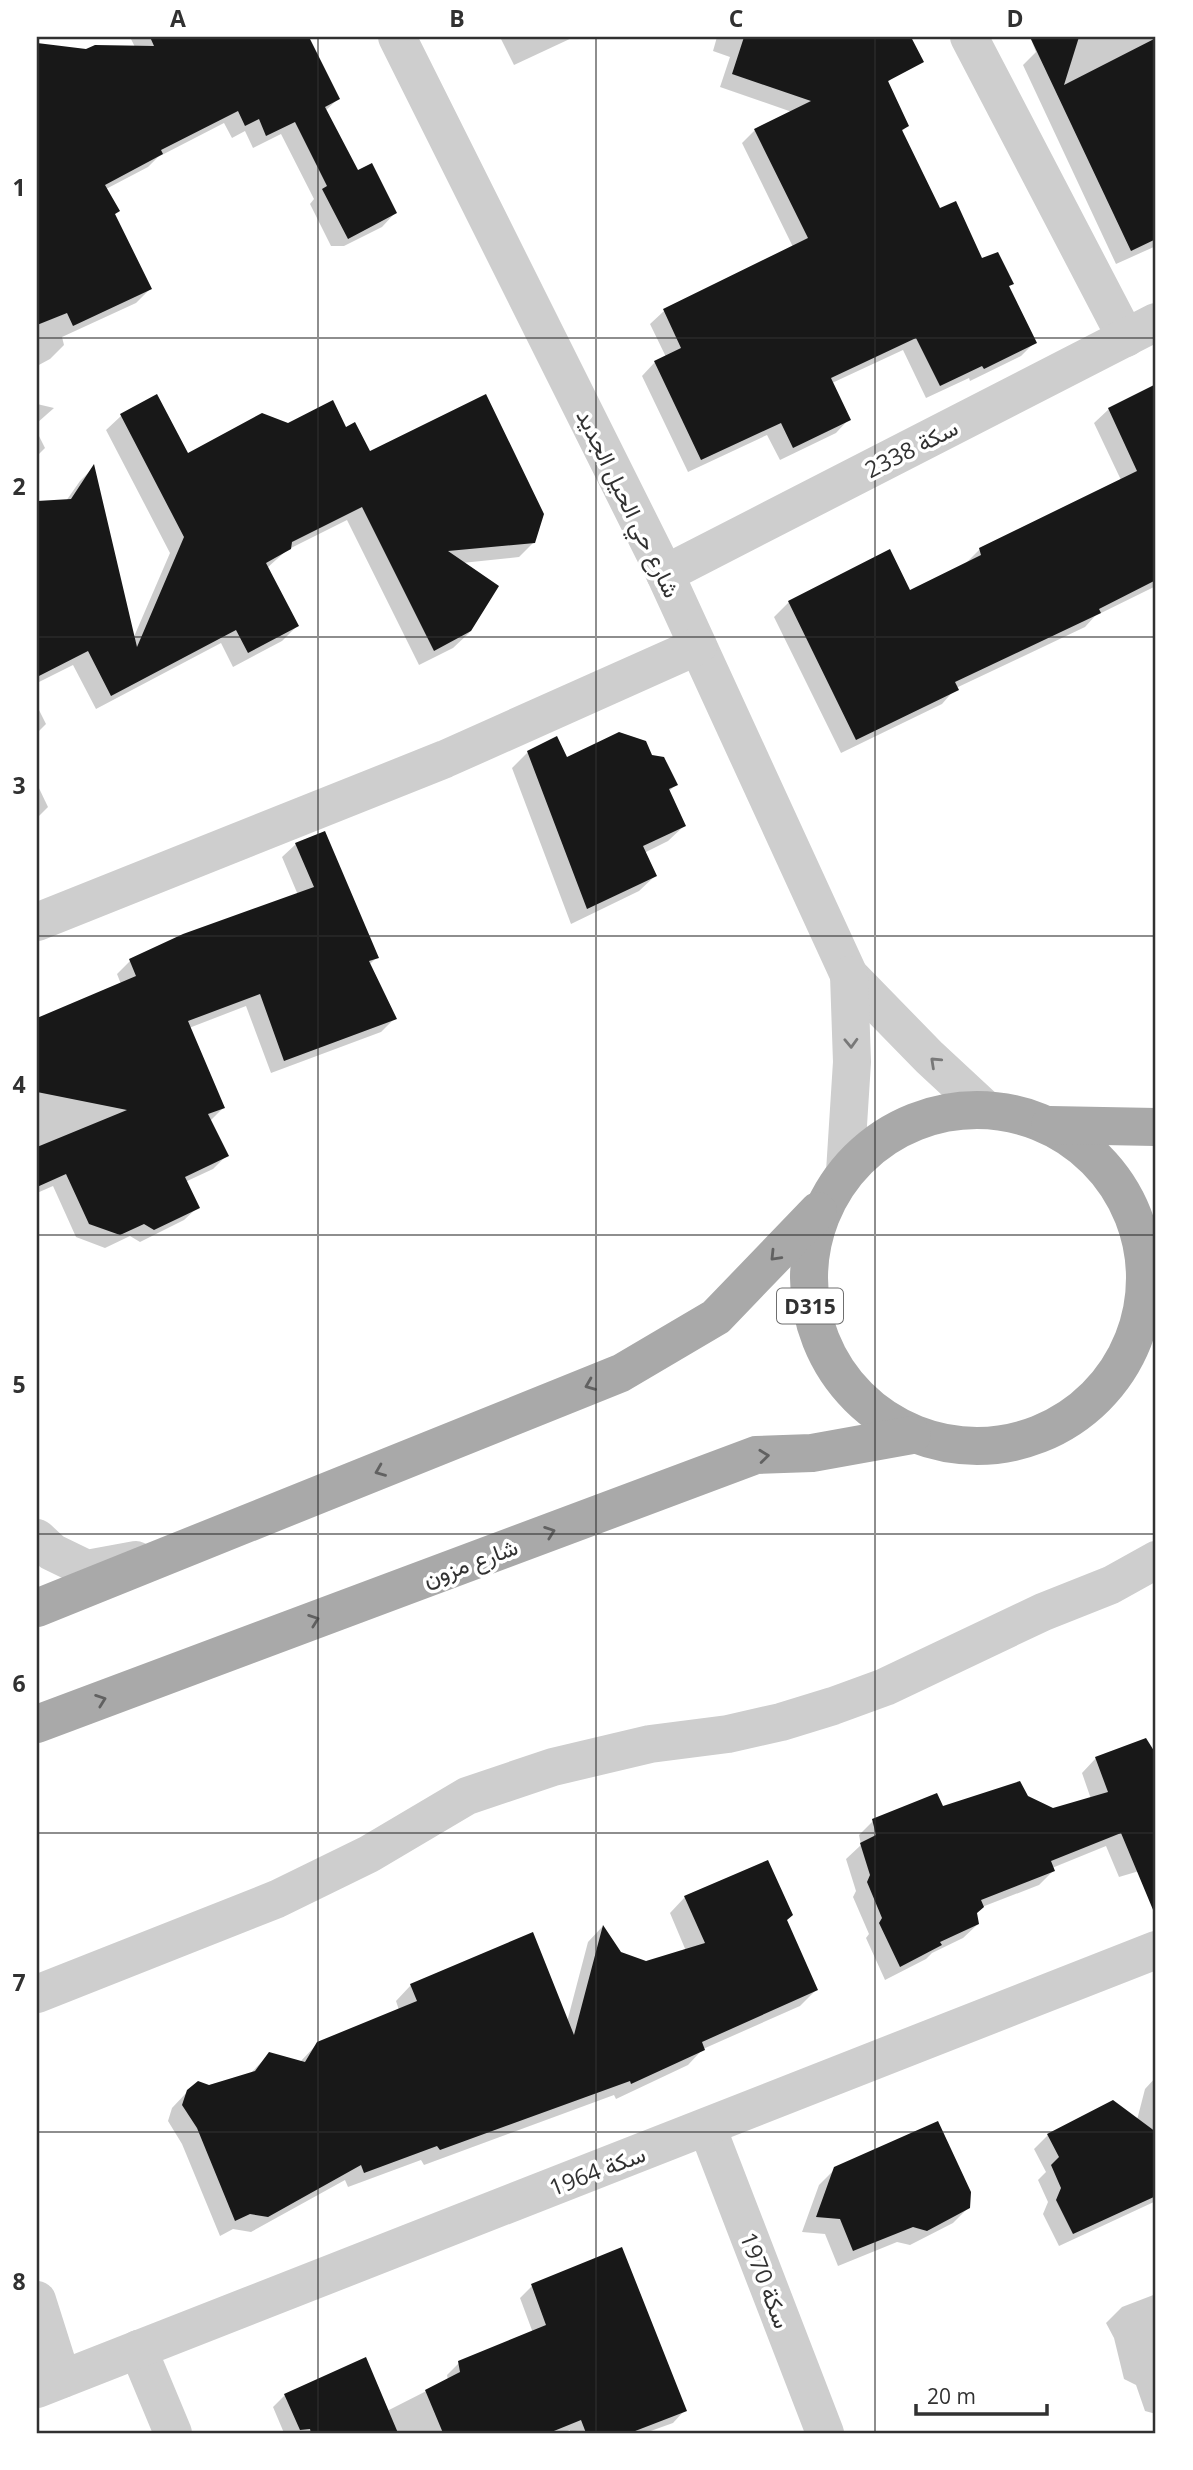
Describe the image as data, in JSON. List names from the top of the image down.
{
  "streets": {
    "main road": ["D315", "شارع مزون"],
    "street": [
      "سكة 2338",
      "شارع حي الحيل الجديد",
      "سكة 1964",
      "سكة 1970"
    ]
  },
  "crossings": [
    ["سكة 2338", "شارع حي الحيل الجديد"],
    ["شارع حي الحيل الجديد", "D315"],
    ["D315", "شارع مزون"],
    ["سكة 1964", "سكة 1970"]
  ],
  "scale_bar": "20 m",
  "grid": {
    "columns": [
      "A",
      "B",
      "C",
      "D"
    ],
    "rows": [
      "1",
      "2",
      "3",
      "4",
      "5",
      "6",
      "7",
      "8"
    ]
  }
}
